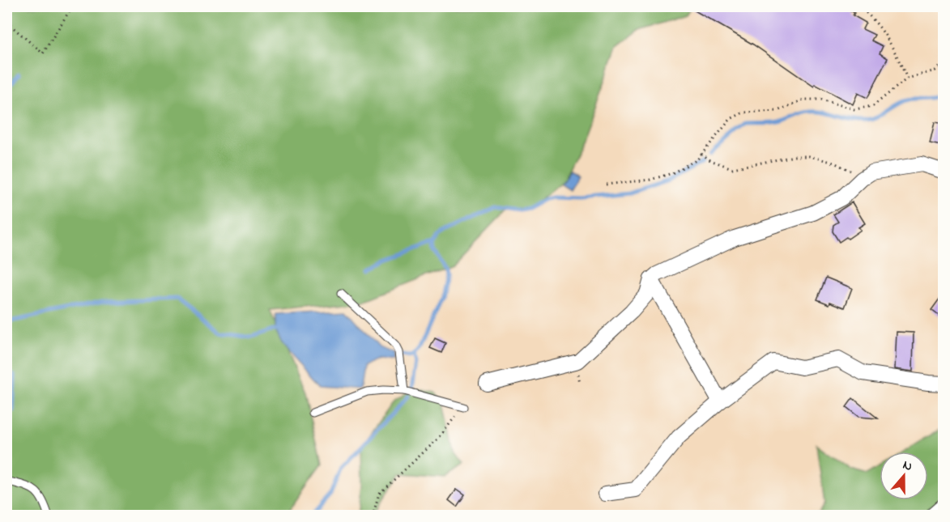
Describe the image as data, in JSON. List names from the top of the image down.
{
  "north": "top"
}
